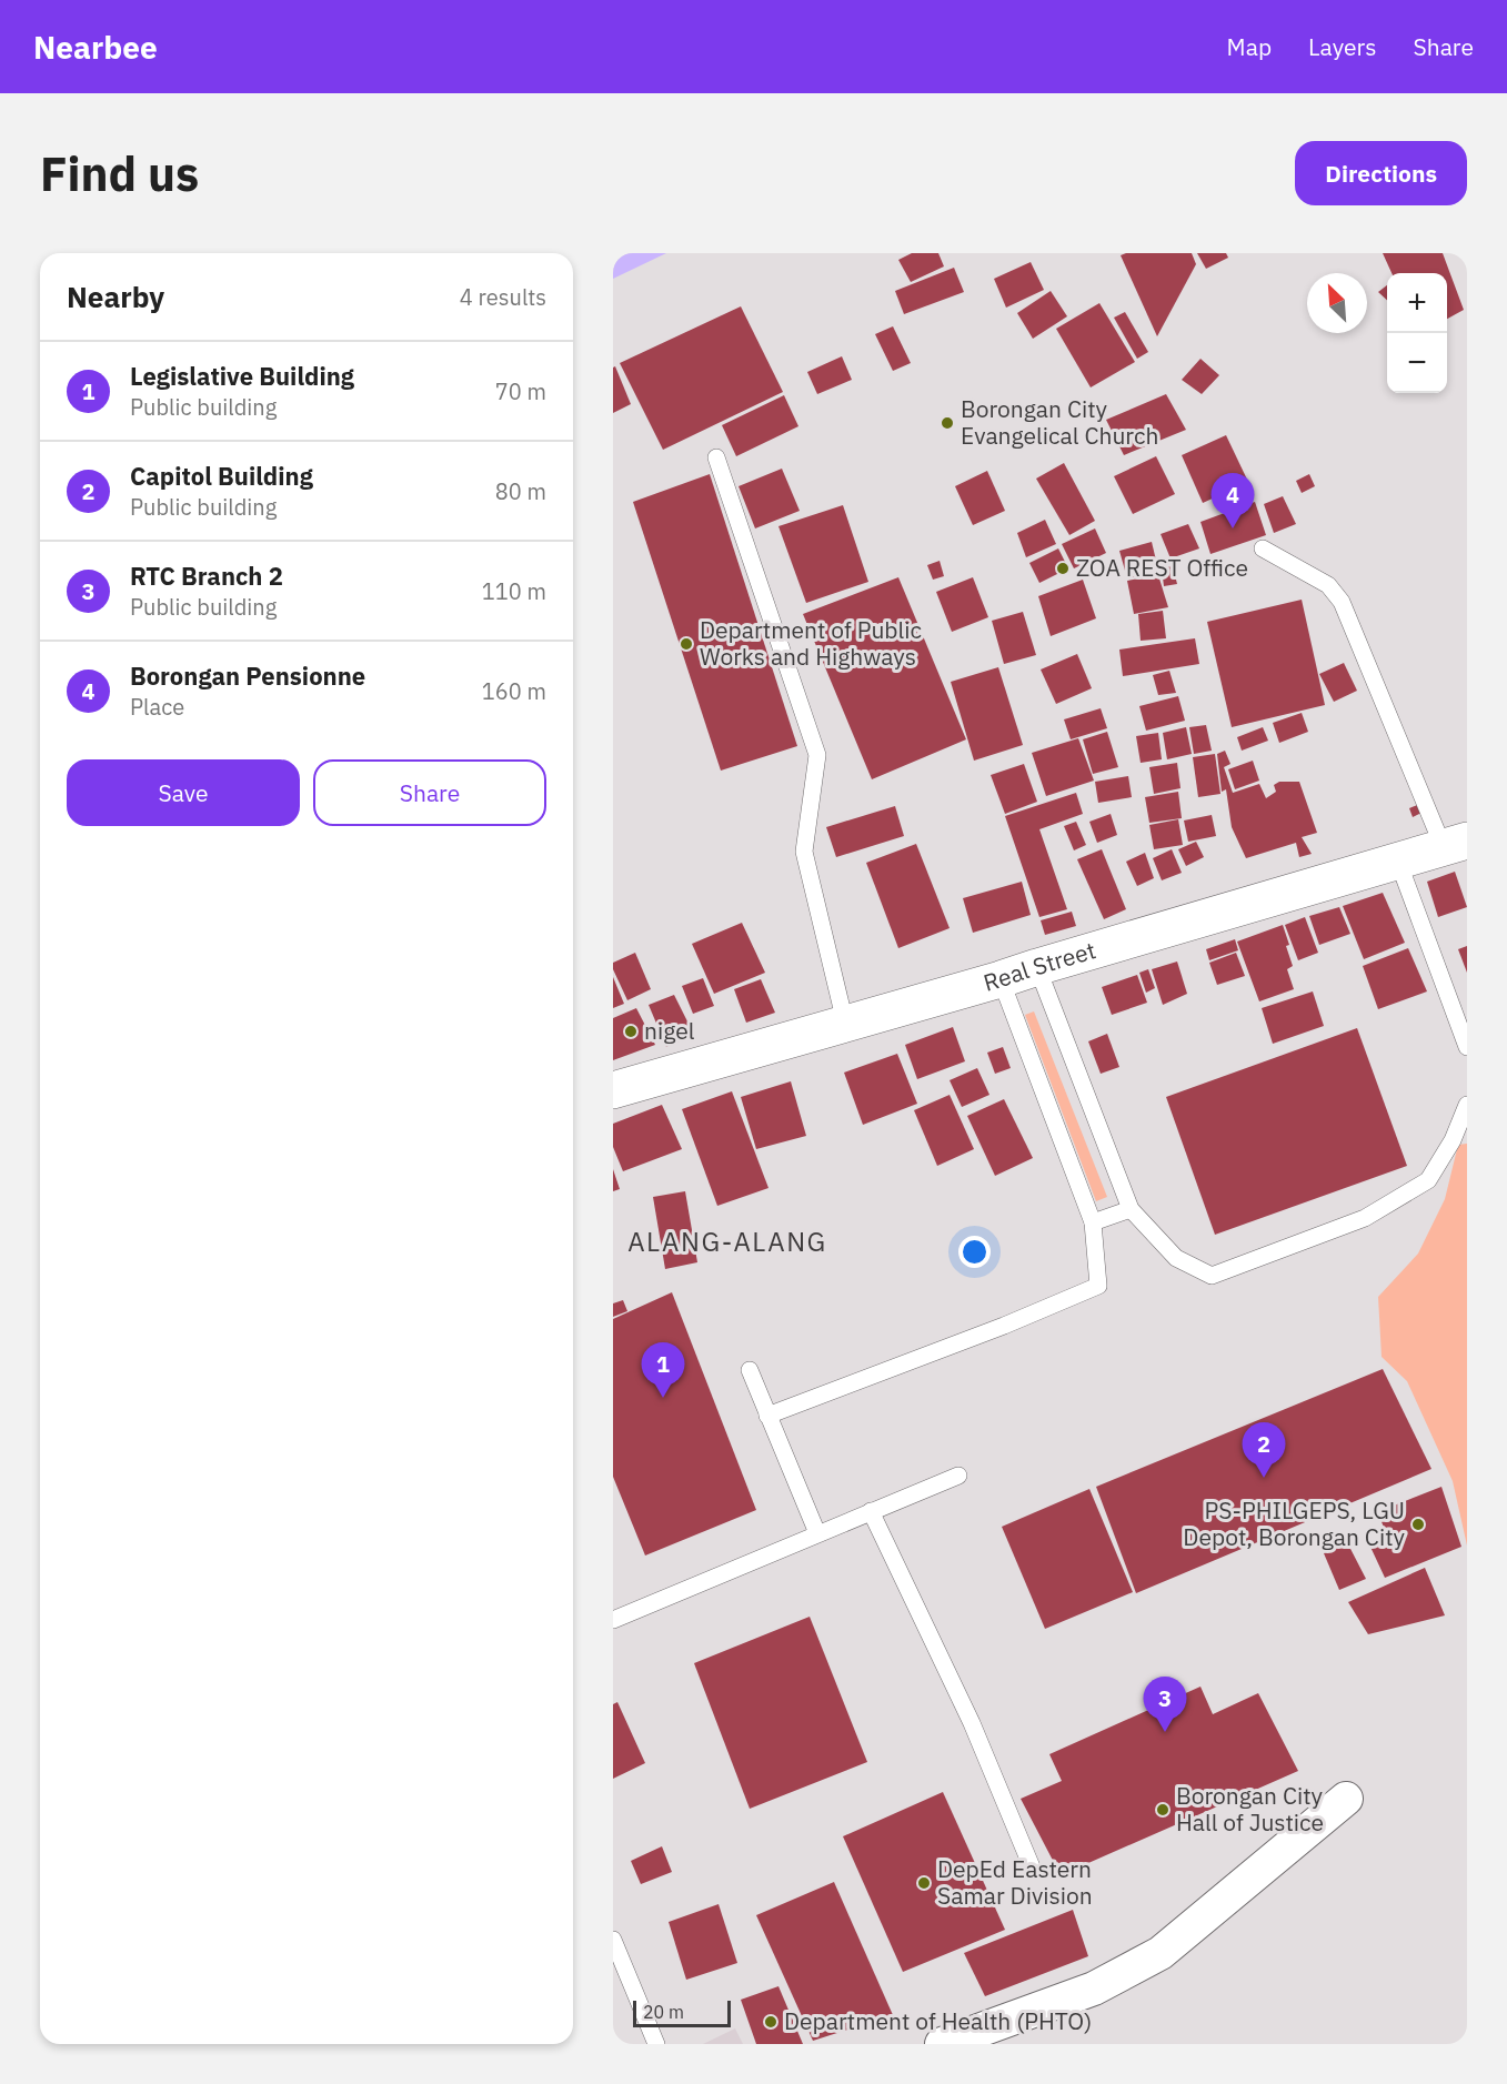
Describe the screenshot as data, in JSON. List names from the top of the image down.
{
  "streets": {
    "main road": ["Real Street"]
  },
  "districts": ["ALANG-ALANG"],
  "places": [
    "Borongan City Evangelical Church",
    "ZOA REST Office",
    "Department of Public Works and Highways",
    "nigel",
    "PS-PHILGEPS, LGU Depot, Borongan City",
    "Borongan City Hall of Justice",
    "DepEd Eastern Samar Division",
    "Department of Health (PHTO)"
  ],
  "scale_bar": "20 m",
  "north": "top left",
  "page": {
    "header": "Nearbee",
    "nav": ["Map", "Layers", "Share"],
    "buttons": [
      "Directions",
      ["Save", "Share"]
    ],
    "title": "Find us",
    "heading": ["Nearby", "4 results"],
    "map_buttons": ["+", "−"],
    "list": [
      {
        "mark": "1",
        "name": "Legislative Building",
        "note": "Public building",
        "value": "70 m"
      },
      {
        "mark": "2",
        "name": "Capitol Building",
        "note": "Public building",
        "value": "80 m"
      },
      {
        "mark": "3",
        "name": "RTC Branch 2",
        "note": "Public building",
        "value": "110 m"
      },
      {
        "mark": "4",
        "name": "Borongan Pensionne",
        "note": "Place",
        "value": "160 m"
      }
    ],
    "pins": [
      "4",
      "1",
      "2",
      "3"
    ],
    "scale": "20 m"
  }
}
